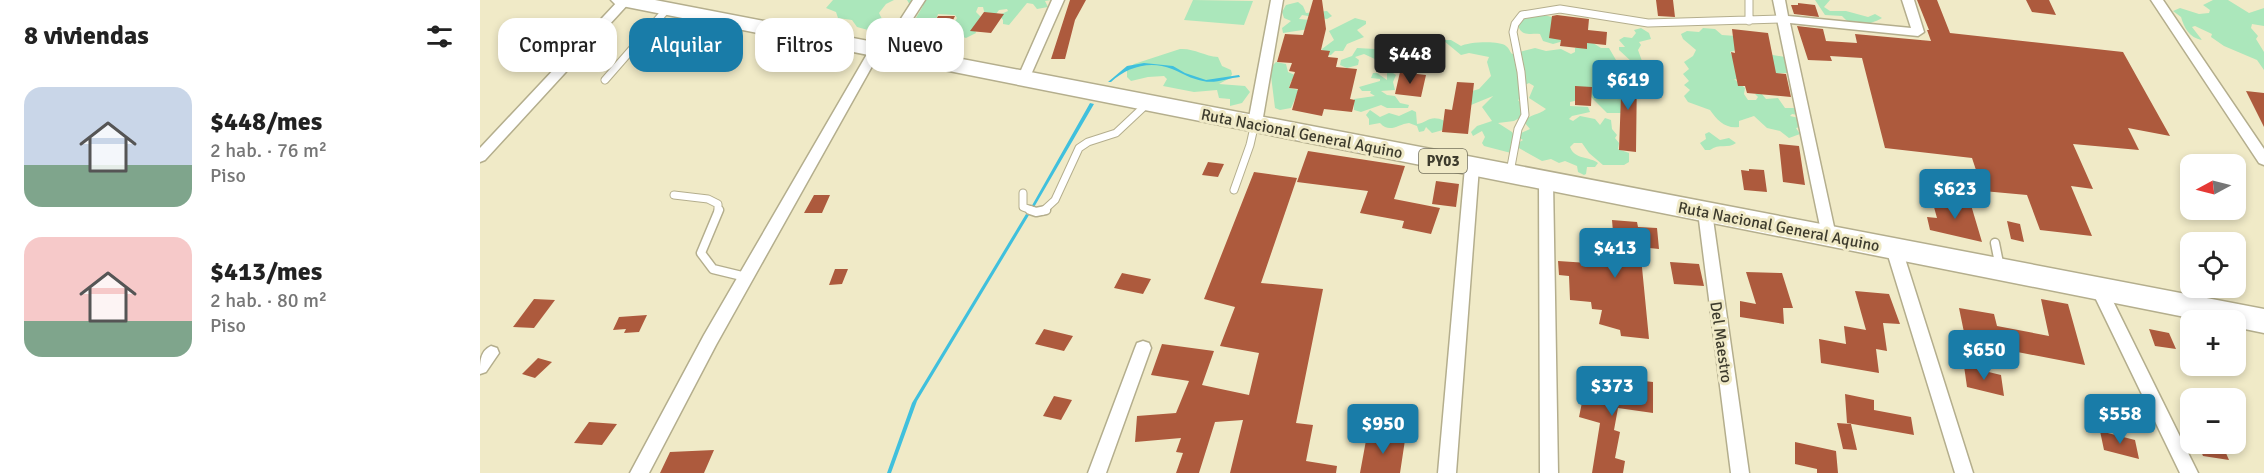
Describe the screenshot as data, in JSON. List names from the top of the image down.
{
  "streets": {
    "highway": ["Ruta Nacional General Aquino", "PY03"],
    "street": ["Del Maestro"]
  },
  "crossings": [
    ["Ruta Nacional General Aquino", "Del Maestro"]
  ],
  "north": "left",
  "page": {
    "heading": "8 viviendas",
    "chip": [
      "Comprar",
      "Alquilar",
      "Filtros",
      "Nuevo"
    ],
    "price": [
      "$448",
      "$619",
      "$623",
      "$413",
      "$650",
      "$373",
      "$558",
      "$950"
    ],
    "list": [
      {
        "name": "$448/mes",
        "note": "2 hab. · 76 m² · Piso"
      },
      {
        "name": "$413/mes",
        "note": "2 hab. · 80 m² · Piso"
      }
    ],
    "map_buttons": ["+", "−"]
  }
}
